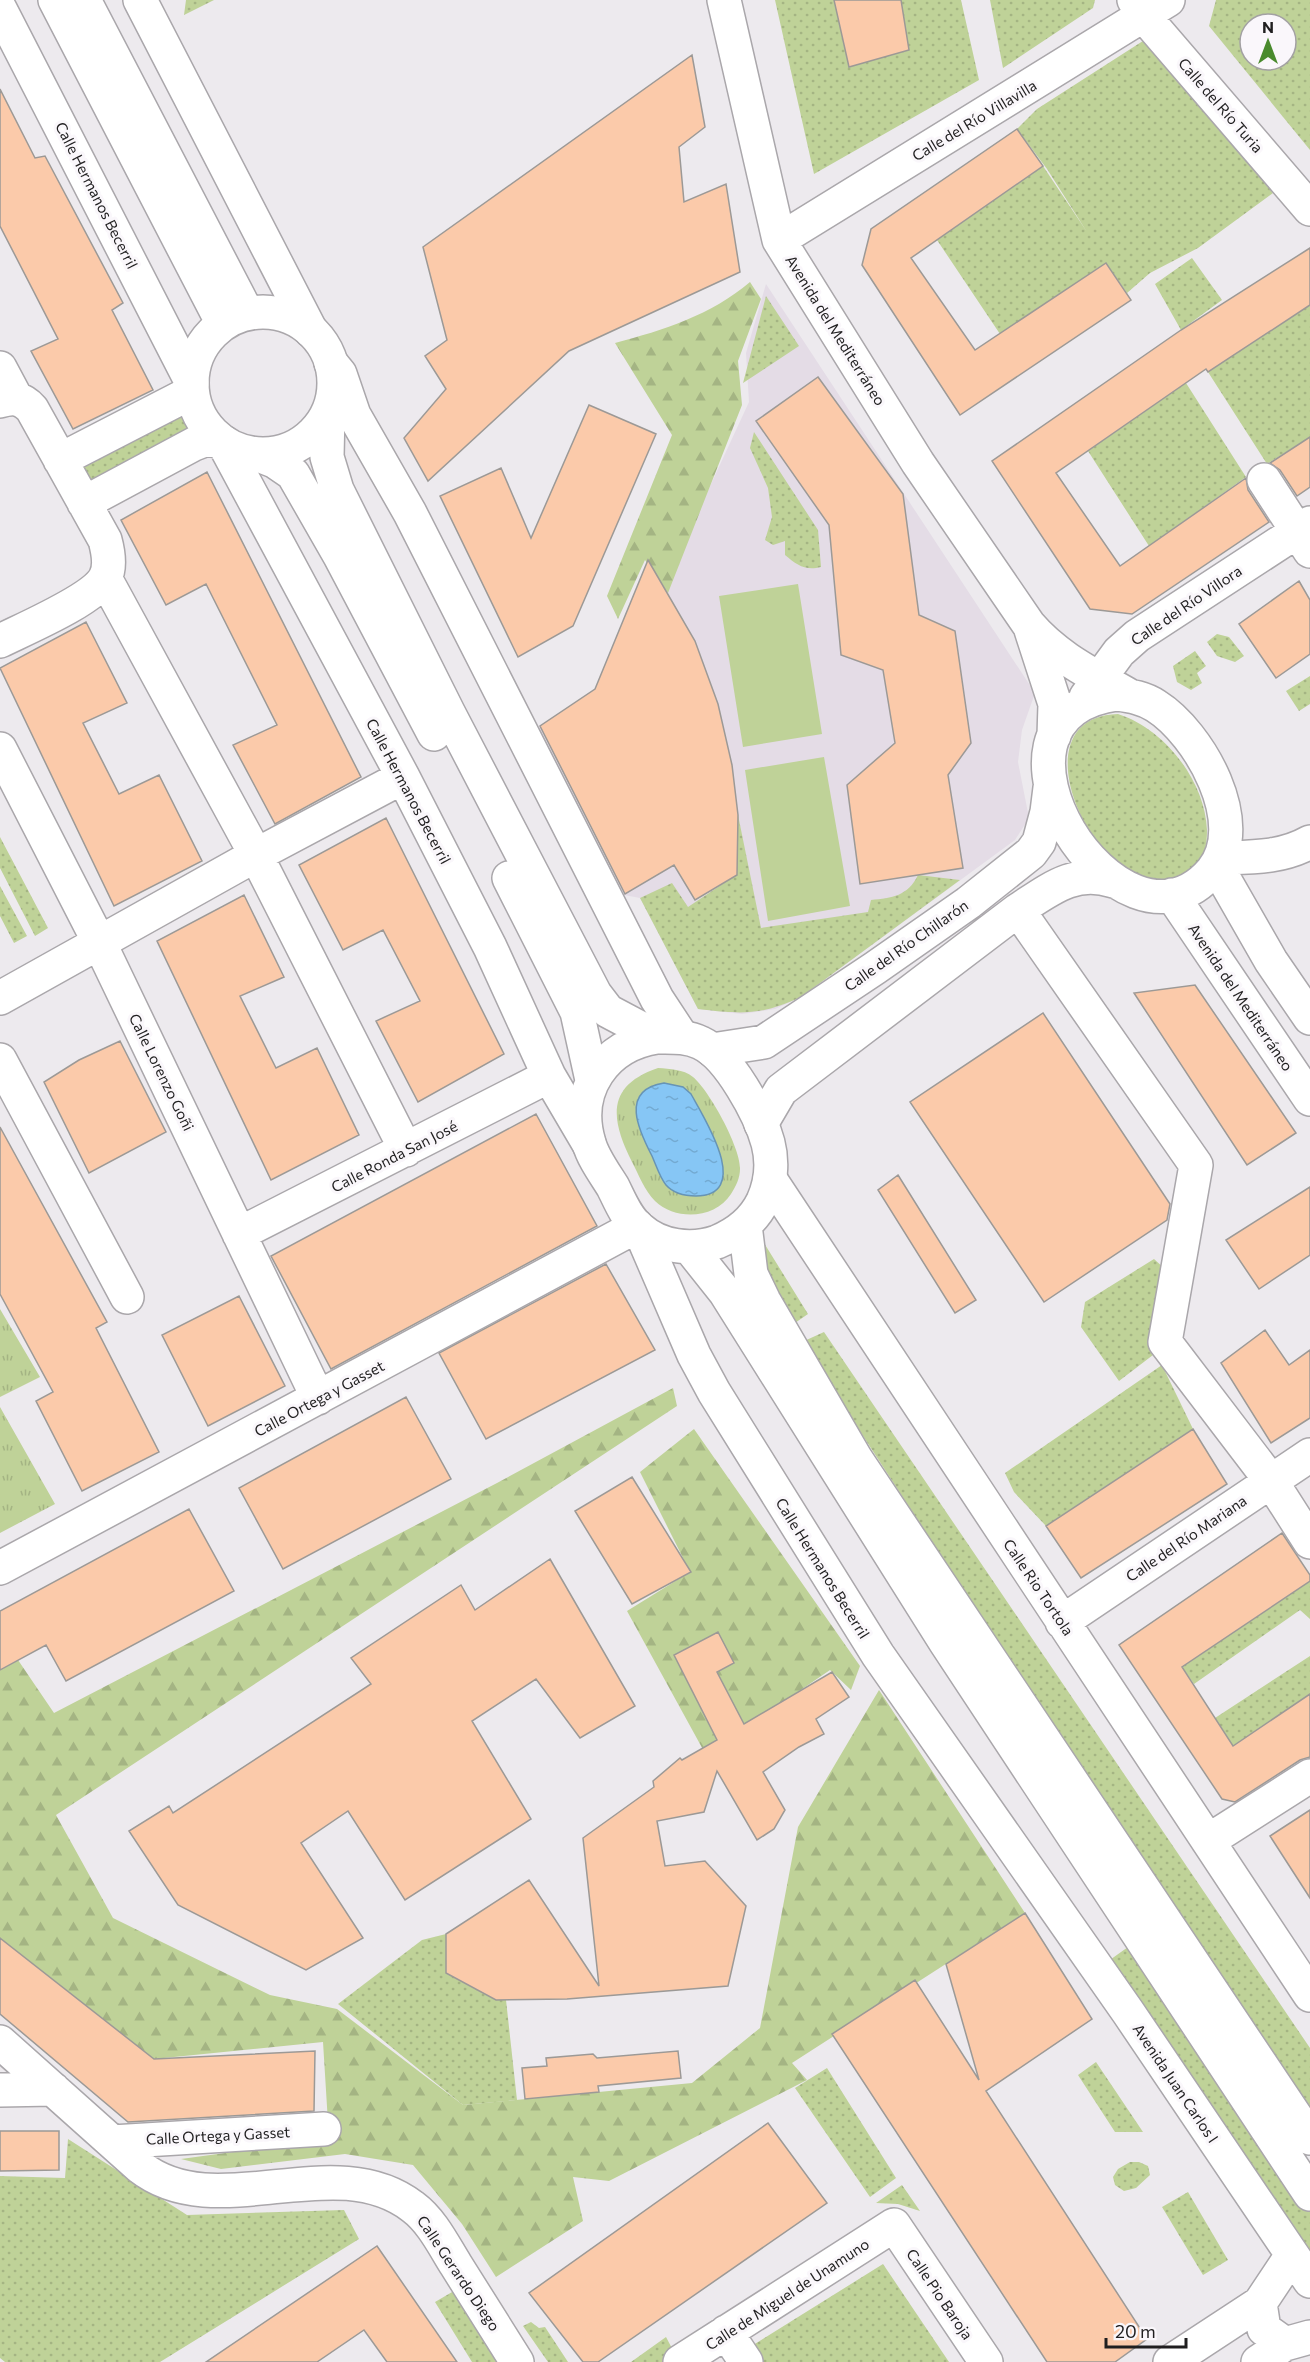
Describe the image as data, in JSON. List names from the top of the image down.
{
  "streets": {
    "street": [
      "Calle del Río Turia",
      "Calle del Río Villavilla",
      "Calle Hermanos Becerril",
      "Avenida del Mediterráneo",
      "Calle del Río Villora",
      "Calle del Río Chillarón",
      "Calle Lorenzo Goñi",
      "Calle Ronda San José",
      "Calle Ortega y Gasset",
      "Calle del Río Mariana",
      "Calle Rio Tortola",
      "Avenida Juan Carlos I",
      "Calle Gerardo Diego",
      "Calle de Miguel de Unamuno",
      "Calle Pio Baroja"
    ]
  },
  "crossings": [
    ["Calle del Río Turia", "Calle del Río Villavilla"],
    ["Calle del Río Villavilla", "Avenida del Mediterráneo"],
    ["Calle Hermanos Becerril", "Calle del Río Chillarón"],
    ["Calle Hermanos Becerril", "Calle Ronda San José"],
    ["Calle Hermanos Becerril", "Calle Ortega y Gasset"],
    ["Calle Hermanos Becerril", "Calle Rio Tortola"],
    ["Calle Hermanos Becerril", "Avenida Juan Carlos I"],
    ["Avenida del Mediterráneo", "Calle del Río Villora"],
    ["Avenida del Mediterráneo", "Calle del Río Chillarón"],
    ["Calle del Río Villora", "Calle del Río Chillarón"],
    ["Calle del Río Chillarón", "Calle Ortega y Gasset"],
    ["Calle del Río Chillarón", "Calle Rio Tortola"],
    ["Calle Lorenzo Goñi", "Calle Ronda San José"],
    ["Calle Lorenzo Goñi", "Calle Ortega y Gasset"],
    ["Calle Ortega y Gasset", "Calle Rio Tortola"],
    ["Calle Ortega y Gasset", "Calle Gerardo Diego"],
    ["Calle del Río Mariana", "Calle Rio Tortola"],
    ["Calle de Miguel de Unamuno", "Calle Pio Baroja"]
  ],
  "scale_bar": "20 m",
  "north": "top"
}
